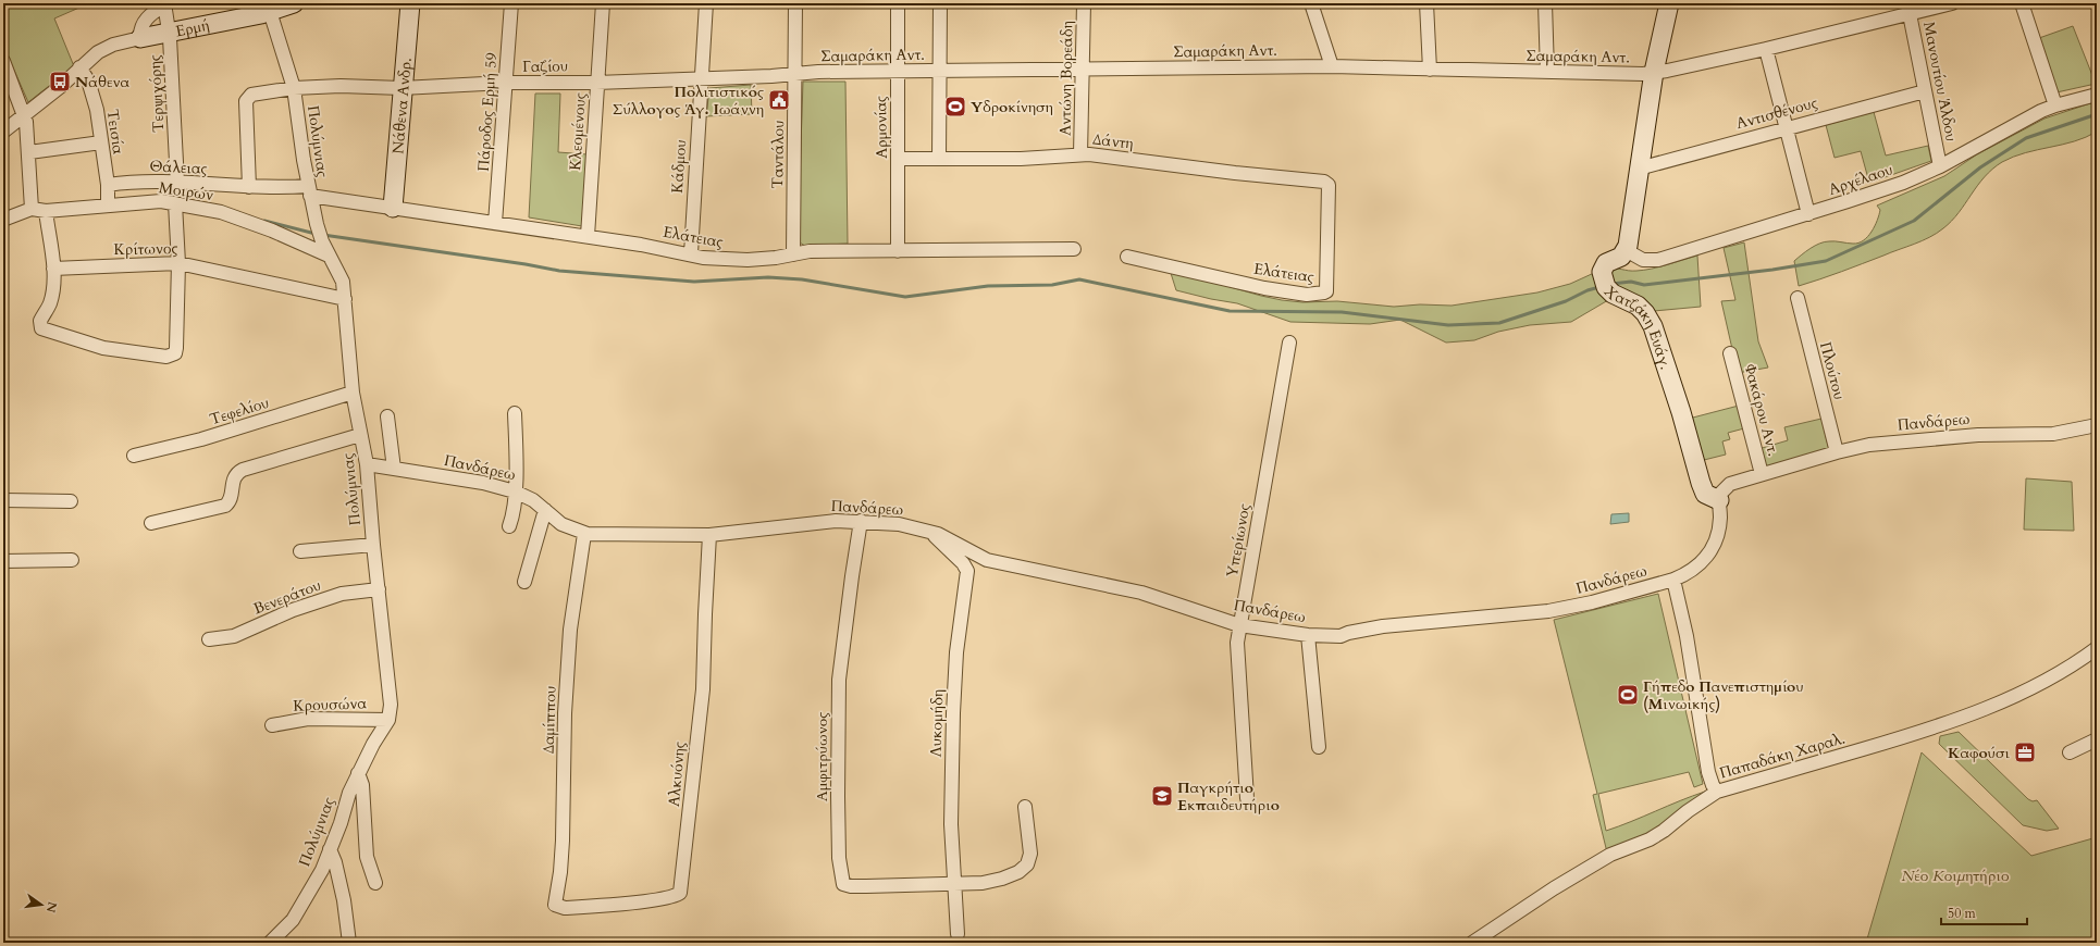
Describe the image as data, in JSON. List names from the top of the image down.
{
  "streets": {
    "street": [
      "Ερμή",
      "Σαμαράκη Αντ.",
      "Γαζίου",
      "Αντώνη Βορεάδη",
      "Μανουτίου Άλδου",
      "Τερψιχόρης",
      "Νάθενα Ανδρ.",
      "Πάροδος Ερμή 59",
      "Αντισθένους",
      "Αρμονίας",
      "Τεισία",
      "Κλεομένους",
      "Πολύμνιας",
      "Δάντη",
      "Ταντάλου",
      "Κάδμου",
      "Θάλειας",
      "Αρχέλαου",
      "Μοιρών",
      "Ελάτειας",
      "Κρίτωνος",
      "Χατζάκη Ευάγ.",
      "Πλούτου",
      "Φακάρου Αντ.",
      "Τεφελίου",
      "Πανδάρεω",
      "Υπερίωνος",
      "Βενεράτου",
      "Κρουσώνα",
      "Δαμίππου",
      "Λυκομήδη",
      "Παπαδάκη Χαραλ.",
      "Αμφιτρύωνος",
      "Αλκυόνης"
    ]
  },
  "crossings": [
    ["Ερμή", "Τερψιχόρης"],
    ["Ερμή", "Πολύμνιας"],
    ["Σαμαράκη Αντ.", "Γαζίου"],
    ["Σαμαράκη Αντ.", "Αντώνη Βορεάδη"],
    ["Σαμαράκη Αντ.", "Μανουτίου Άλδου"],
    ["Σαμαράκη Αντ.", "Αρμονίας"],
    ["Σαμαράκη Αντ.", "Ταντάλου"],
    ["Γαζίου", "Νάθενα Ανδρ."],
    ["Γαζίου", "Πάροδος Ερμή 59"],
    ["Γαζίου", "Κλεομένους"],
    ["Γαζίου", "Πολύμνιας"],
    ["Γαζίου", "Ταντάλου"],
    ["Γαζίου", "Κάδμου"],
    ["Αντώνη Βορεάδη", "Δάντη"],
    ["Μανουτίου Άλδου", "Αντισθένους"],
    ["Μανουτίου Άλδου", "Αρχέλαου"],
    ["Τερψιχόρης", "Θάλειας"],
    ["Νάθενα Ανδρ.", "Ελάτειας"],
    ["Πάροδος Ερμή 59", "Ελάτειας"],
    ["Αρμονίας", "Δάντη"],
    ["Αρμονίας", "Ελάτειας"],
    ["Τεισία", "Θάλειας"],
    ["Τεισία", "Μοιρών"],
    ["Κλεομένους", "Ελάτειας"],
    ["Πολύμνιας", "Θάλειας"],
    ["Πολύμνιας", "Μοιρών"],
    ["Πολύμνιας", "Ελάτειας"],
    ["Πολύμνιας", "Κρίτωνος"],
    ["Πολύμνιας", "Τεφελίου"],
    ["Πολύμνιας", "Πανδάρεω"],
    ["Πολύμνιας", "Βενεράτου"],
    ["Πολύμνιας", "Κρουσώνα"],
    ["Δάντη", "Ελάτειας"],
    ["Ταντάλου", "Ελάτειας"],
    ["Κάδμου", "Ελάτειας"],
    ["Θάλειας", "Ελάτειας"],
    ["Αρχέλαου", "Χατζάκη Ευάγ."],
    ["Χατζάκη Ευάγ.", "Πανδάρεω"],
    ["Πλούτου", "Πανδάρεω"],
    ["Φακάρου Αντ.", "Πανδάρεω"],
    ["Πανδάρεω", "Υπερίωνος"],
    ["Πανδάρεω", "Δαμίππου"],
    ["Πανδάρεω", "Λυκομήδη"],
    ["Πανδάρεω", "Αμφιτρύωνος"],
    ["Πανδάρεω", "Αλκυόνης"],
    ["Δαμίππου", "Αλκυόνης"],
    ["Λυκομήδη", "Αμφιτρύωνος"]
  ],
  "parks": ["Νέο Κοιμητήριο"],
  "places": {
    "bus stop": ["Νάθενα"],
    "public building": ["Πολιτιστικός Σύλλογος Άγ. Ιωάννη"],
    "sports": ["Υδροκίνηση", "Γήπεδο Πανεπιστημίου (Μινωικής)"],
    "office": ["Καφούσι"],
    "school or university": ["Παγκρήτιο Εκπαιδευτήριο"]
  },
  "scale_bar": "50 m",
  "north": "right"
}
